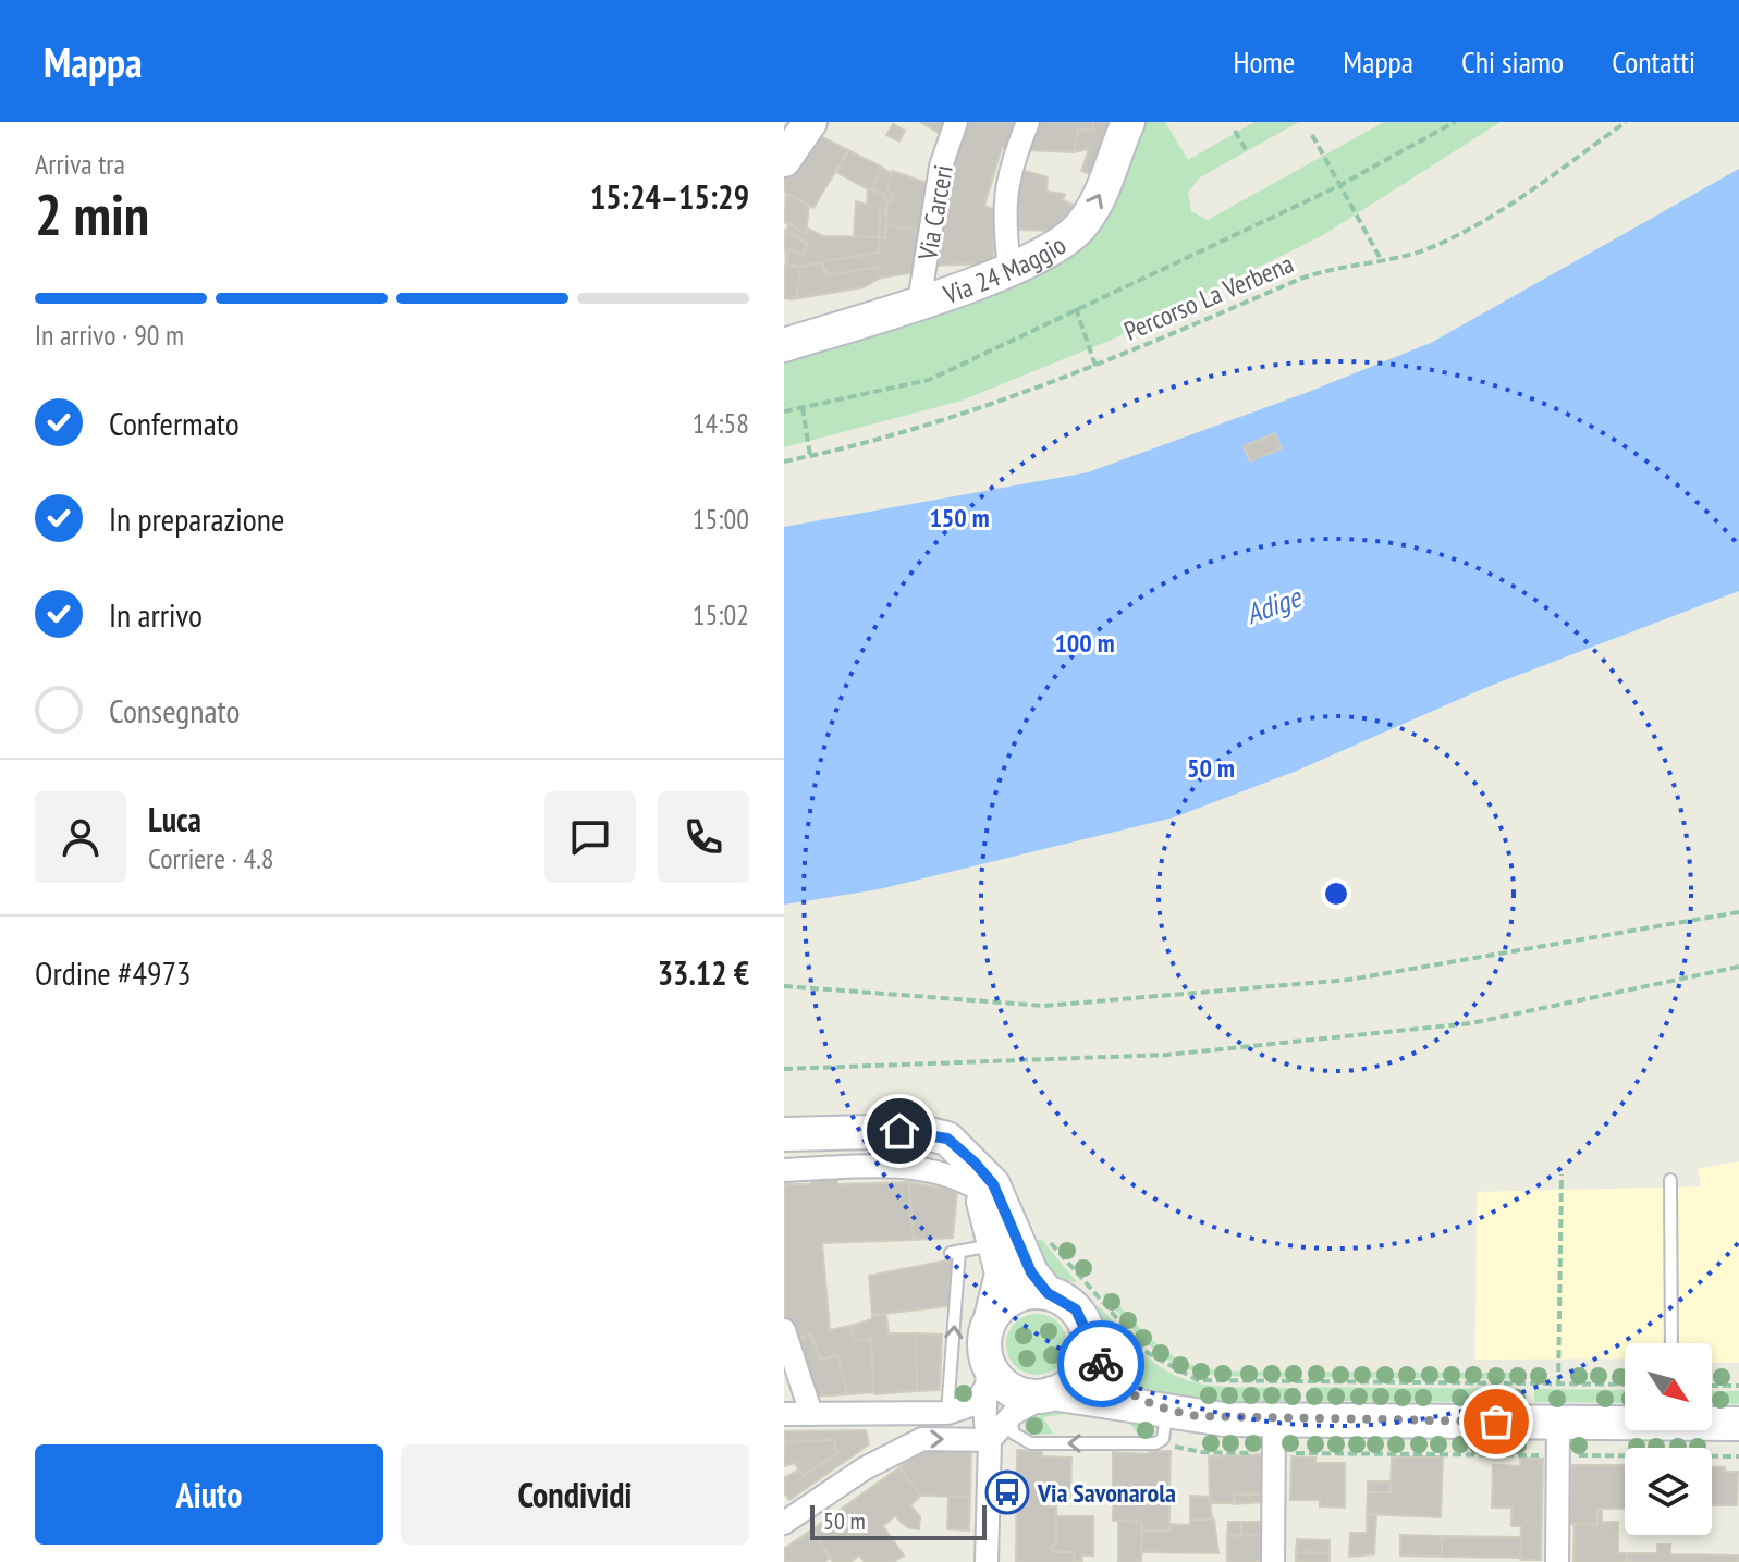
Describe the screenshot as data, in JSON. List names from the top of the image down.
{
  "streets": {
    "street": ["Via Carceri", "Via 24 Maggio"],
    "path": ["Percorso La Verbena"]
  },
  "crossings": [
    ["Via Carceri", "Via 24 Maggio"]
  ],
  "one_way": ["Via 24 Maggio"],
  "water": ["Adige"],
  "places": {
    "bus stop": ["Via Savonarola"]
  },
  "scale_bar": "50 m",
  "north": "bottom right",
  "page": {
    "header": "Mappa",
    "nav": [
      "Home",
      "Mappa",
      "Chi siamo",
      "Contatti"
    ],
    "heading": ["2 min", "Arriva tra", "15:24–15:29"],
    "panel": [
      "Luca",
      "Corriere · 4.8",
      "Ordine #4973",
      "33.12 €"
    ],
    "bar": "In arrivo · 90 m",
    "list": [
      ["Confermato", "14:58"],
      ["In preparazione", "15:00"],
      ["In arrivo", "15:02"],
      "Consegnato"
    ],
    "buttons": ["Aiuto", "Condividi"],
    "scale": "50 m"
  },
  "rings": ["150 m", "100 m", "50 m"]
}
